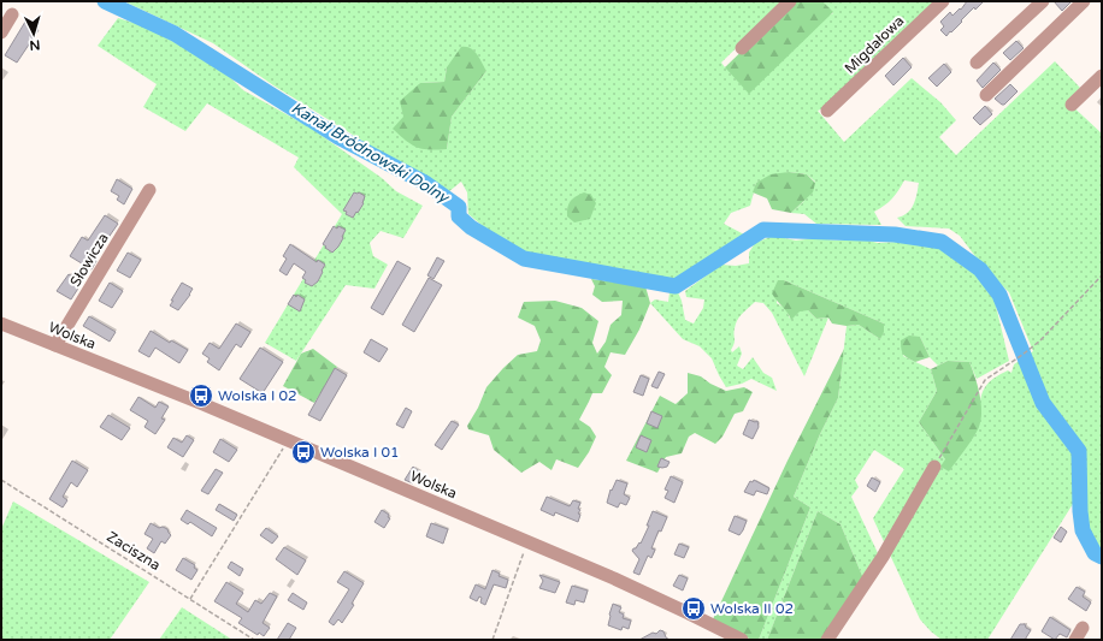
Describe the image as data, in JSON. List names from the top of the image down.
{
  "streets": {
    "street": ["Migdałowa", "Słowicza", "Wolska"],
    "path": ["Zaciszna"]
  },
  "crossings": [
    ["Słowicza", "Wolska"]
  ],
  "water": ["Kanał Bródnowski Dolny"],
  "places": {
    "bus stop": ["Wolska I 02", "Wolska I 01", "Wolska II 02"]
  },
  "north": "bottom"
}
